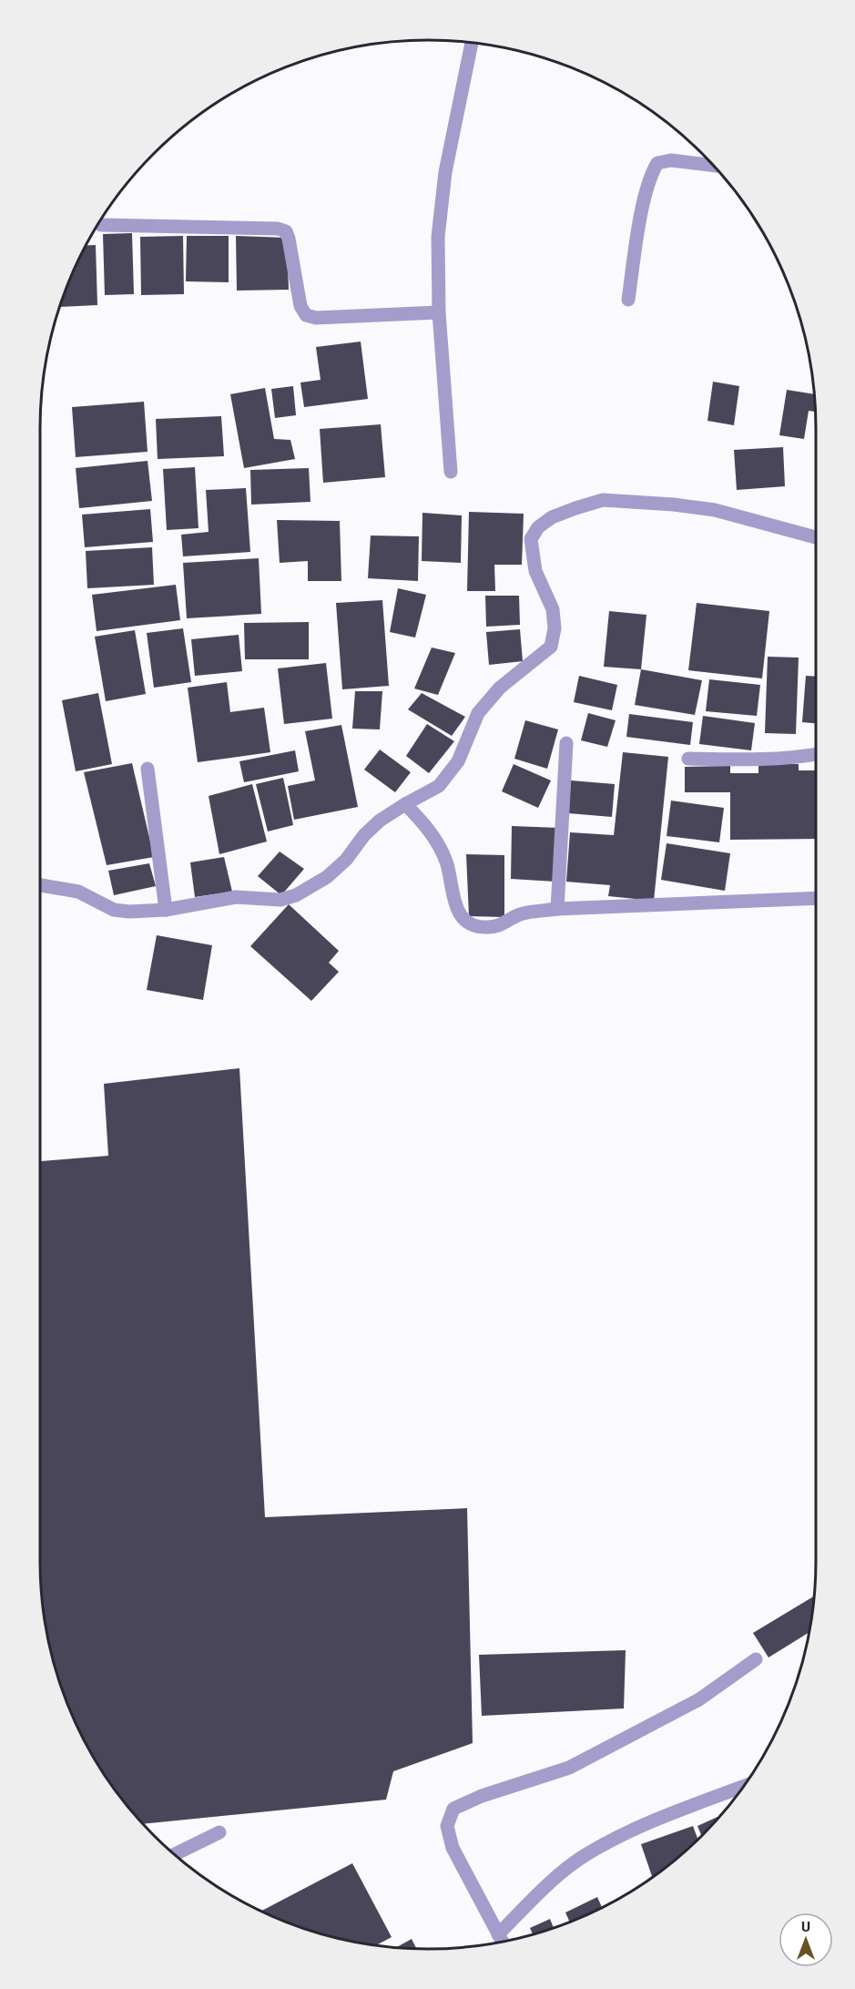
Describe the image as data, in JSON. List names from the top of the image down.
{
  "north": "top"
}
